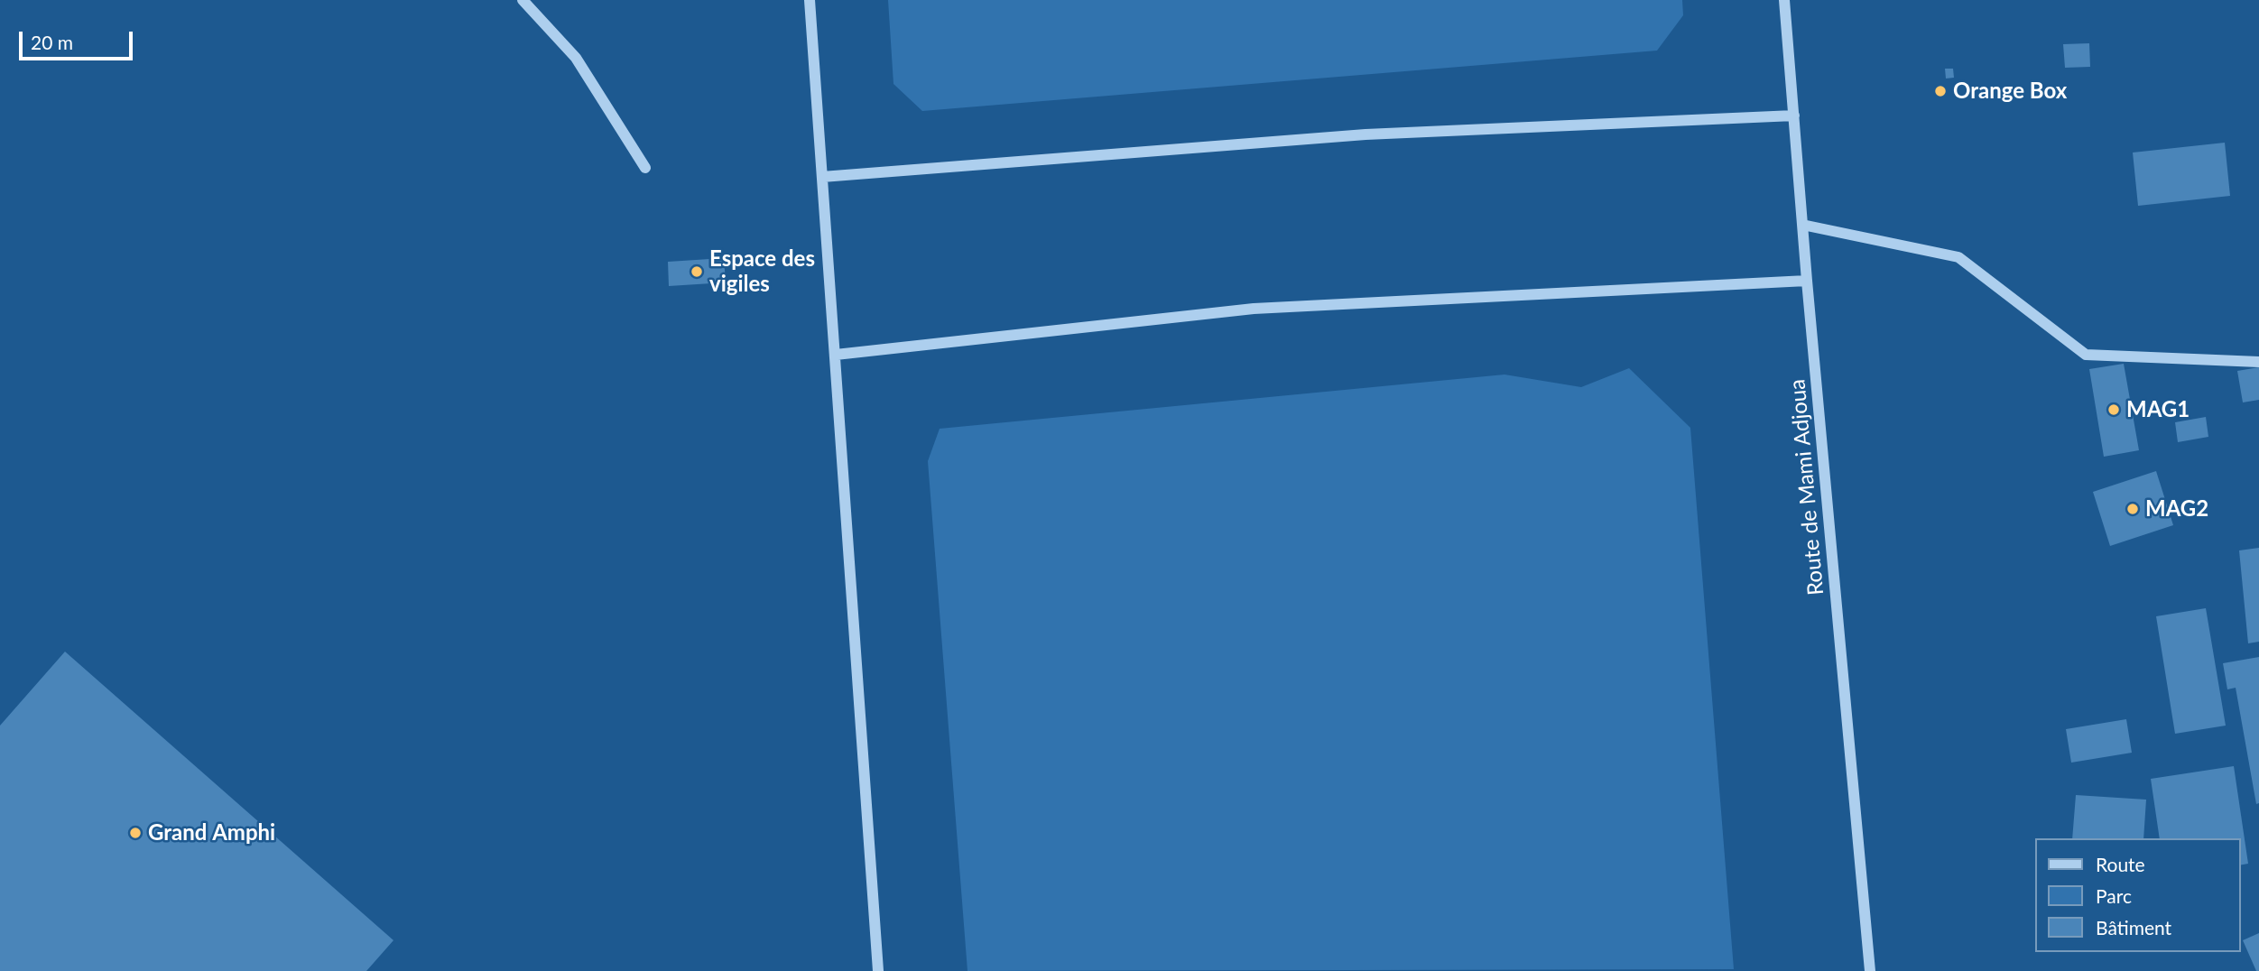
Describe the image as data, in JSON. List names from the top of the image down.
{
  "streets": {
    "street": ["Route de Mami Adjoua"]
  },
  "places": [
    "Orange Box",
    "Espace des vigiles",
    "MAG1",
    "MAG2",
    "Grand Amphi"
  ],
  "legend": ["Route", "Parc", "Bâtiment"],
  "scale_bar": "20 m"
}
